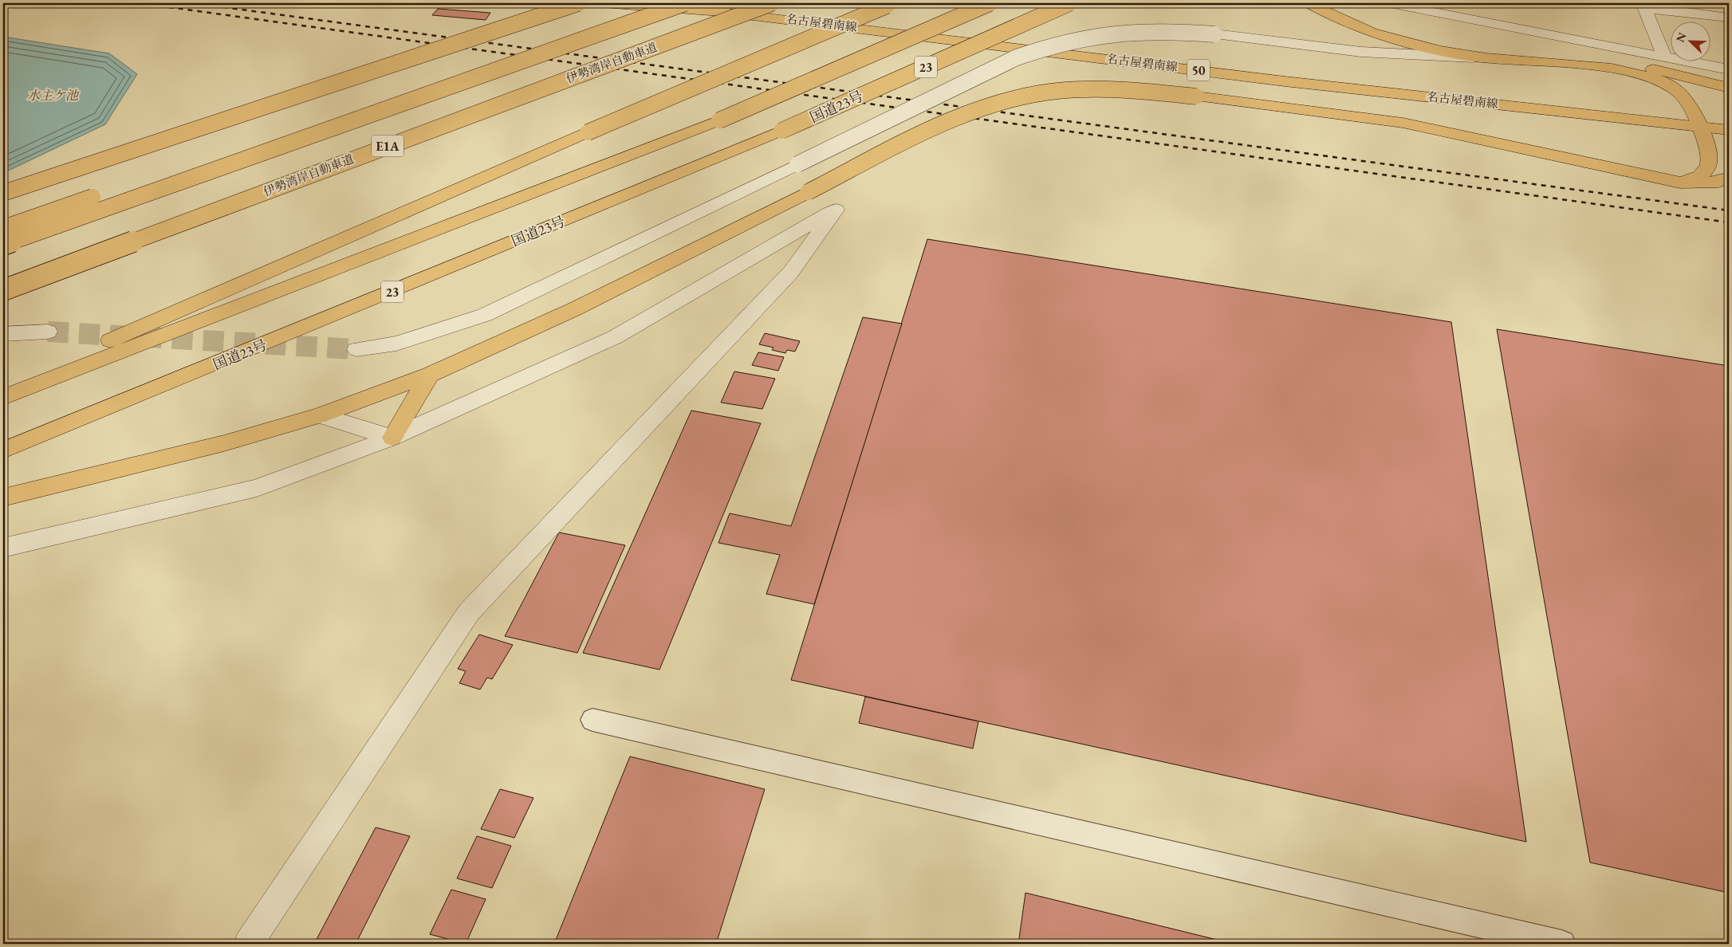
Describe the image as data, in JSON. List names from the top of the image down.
{
  "streets": {
    "main road": [
      "名古屋碧南線",
      "伊勢湾岸自動車道",
      "23",
      "50",
      "国道23号",
      "E1A"
    ]
  },
  "crossings": [
    ["名古屋碧南線", "E1A"]
  ],
  "water": ["水主ケ池"],
  "north": "top left"
}
